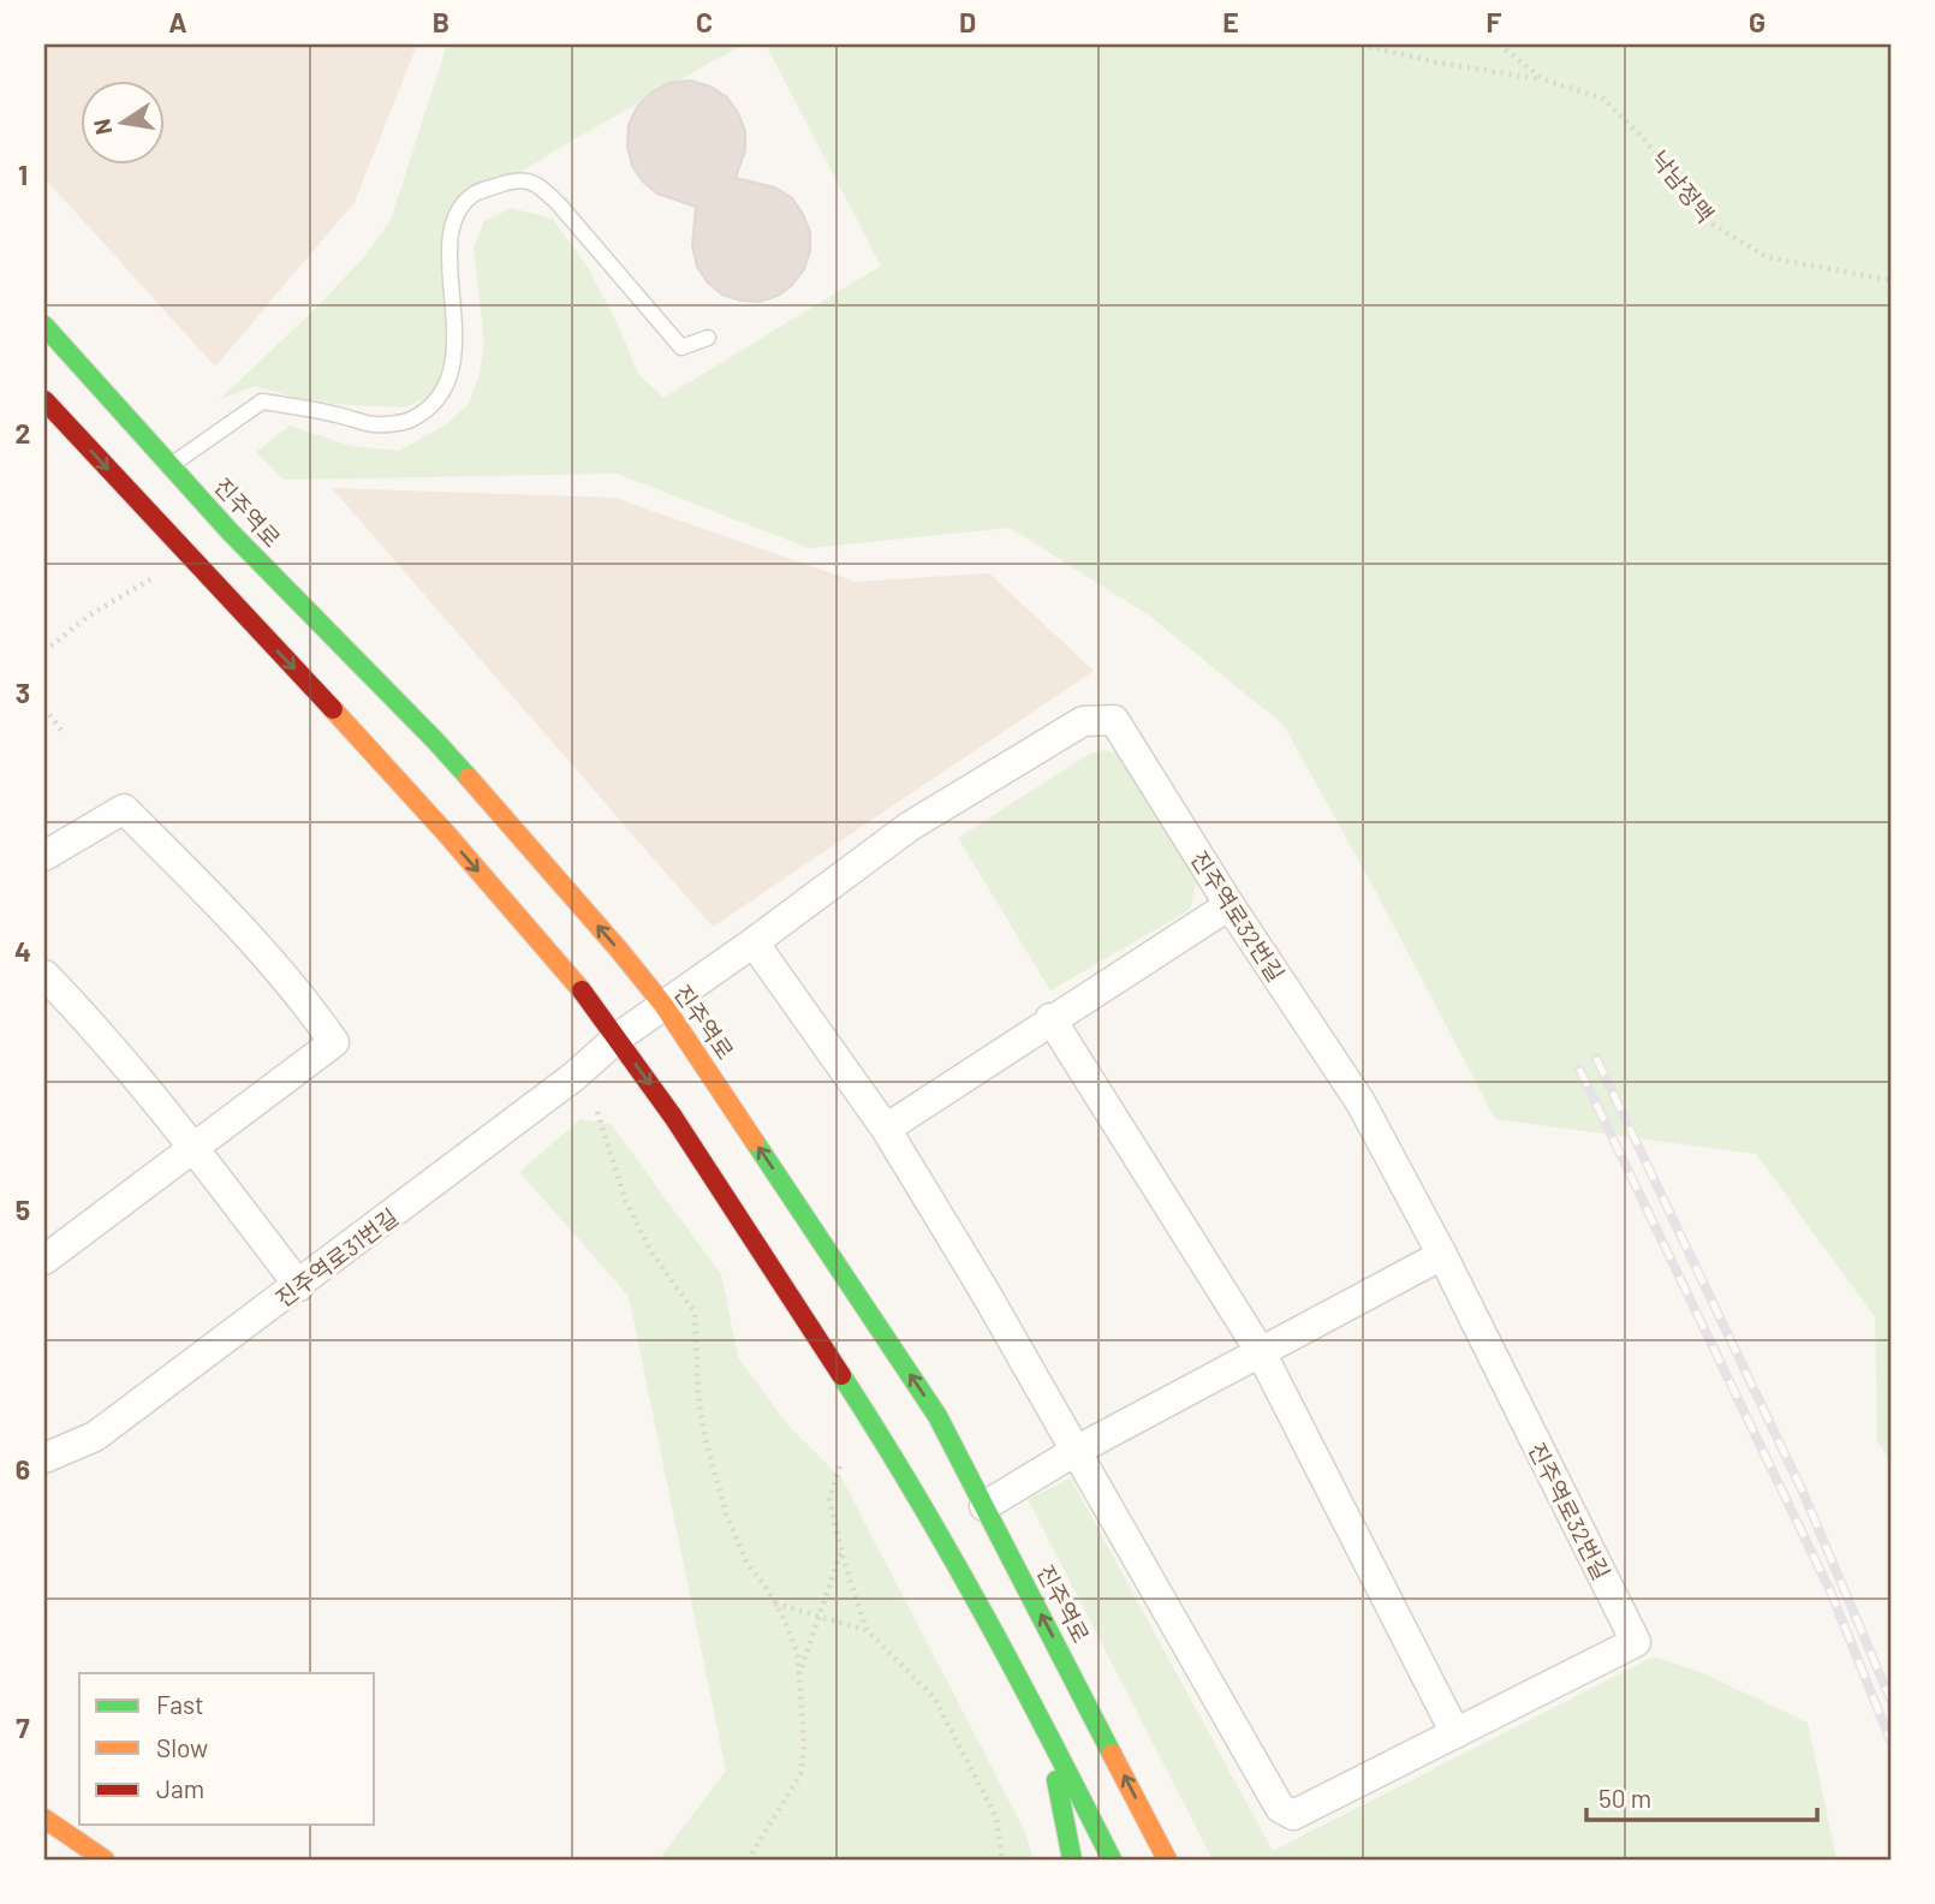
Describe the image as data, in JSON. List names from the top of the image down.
{
  "streets": {
    "main road": ["진주역로"],
    "street": ["진주역로32번길", "진주역로31번길"],
    "path": ["낙남정맥"]
  },
  "crossings": [
    ["진주역로", "진주역로32번길"],
    ["진주역로32번길", "진주역로31번길"]
  ],
  "legend": ["Fast", "Slow", "Jam"],
  "scale_bar": "50 m",
  "north": "left",
  "grid": {
    "columns": [
      "A",
      "B",
      "C",
      "D",
      "E",
      "F",
      "G"
    ],
    "rows": [
      "1",
      "2",
      "3",
      "4",
      "5",
      "6",
      "7"
    ]
  }
}
